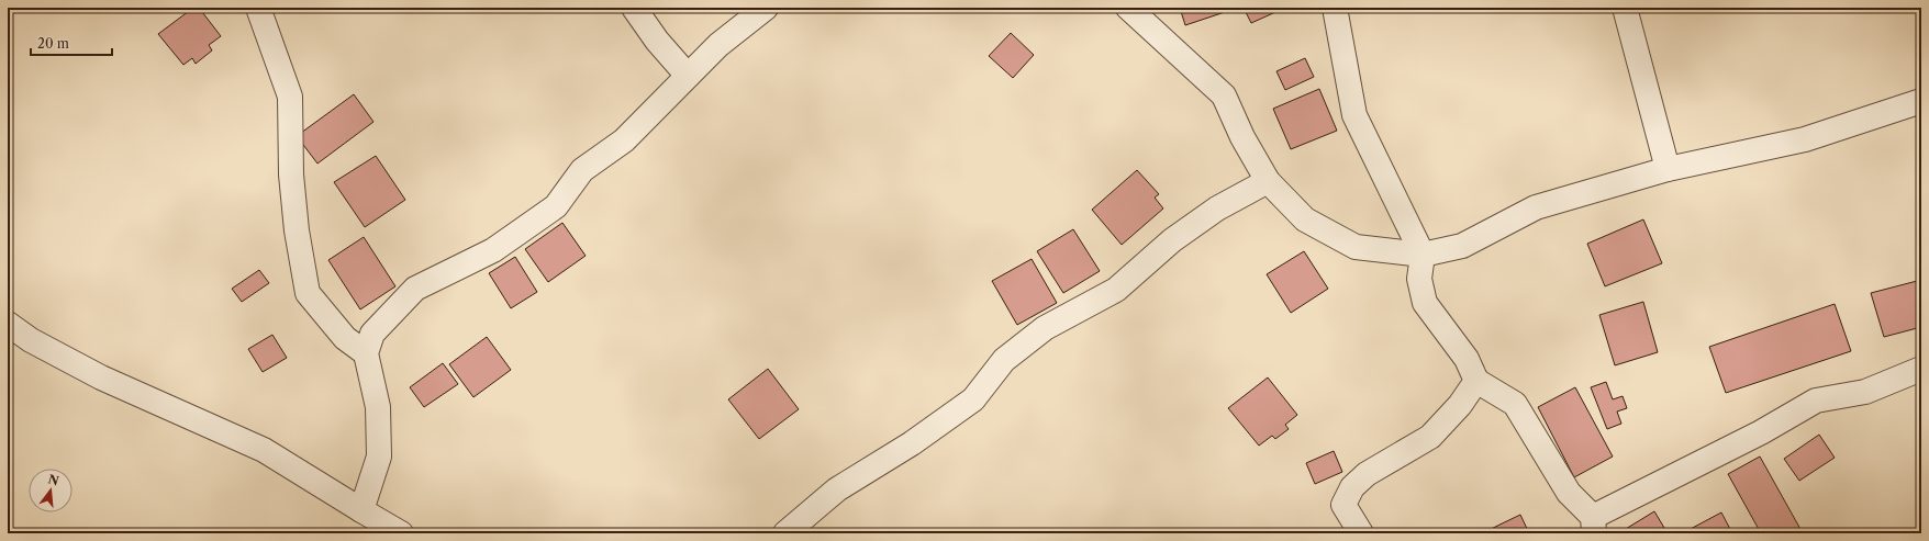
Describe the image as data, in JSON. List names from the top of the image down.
{
  "scale_bar": "20 m",
  "north": "top"
}
